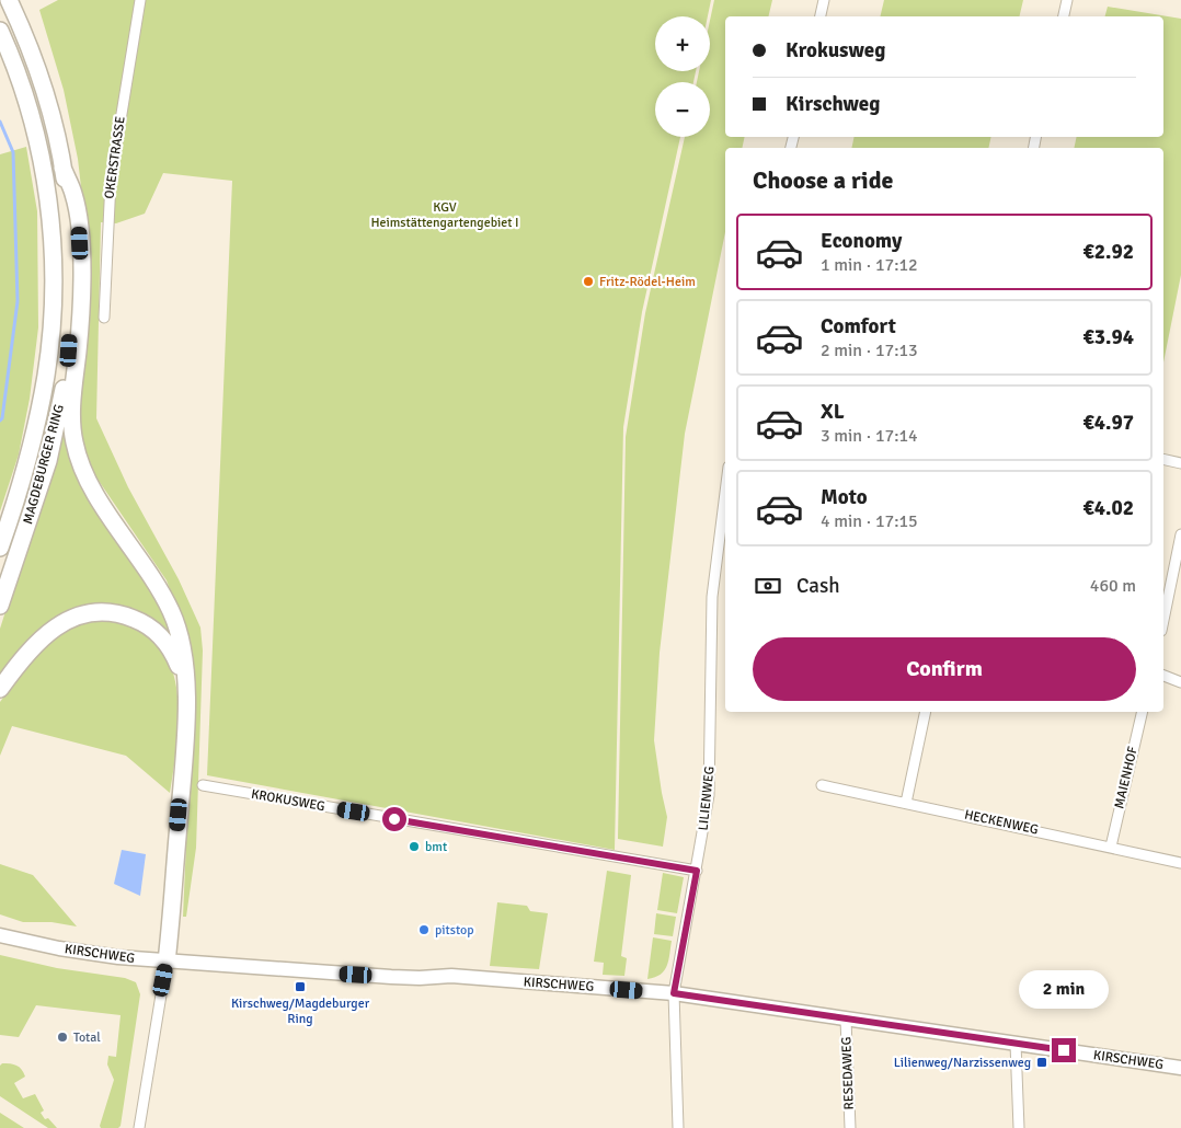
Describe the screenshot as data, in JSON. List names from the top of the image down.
{
  "streets": {
    "highway": ["MAGDEBURGER RING"],
    "main road": ["KIRSCHWEG"],
    "street": [
      "OKERSTRASSE",
      "MAIENHOF",
      "LILIENWEG",
      "KROKUSWEG",
      "HECKENWEG",
      "RESEDAWEG"
    ]
  },
  "crossings": [
    ["MAIENHOF", "HECKENWEG"],
    ["LILIENWEG", "KROKUSWEG"],
    ["LILIENWEG", "KIRSCHWEG"],
    ["KIRSCHWEG", "RESEDAWEG"]
  ],
  "parks": ["KGV Heimstättengartengebiet I"],
  "places": {
    "other": [
      "Fritz-Rödel-Heim",
      "bmt",
      "pitstop",
      "Total"
    ],
    "transit": ["Kirschweg/Magdeburger Ring", "Lilienweg/Narzissenweg"]
  },
  "page": {
    "map_buttons": ["+", "−"],
    "banner": ["Krokusweg", "Kirschweg"],
    "heading": "Choose a ride",
    "list": [
      {
        "name": "Economy",
        "note": "1 min · 17:12",
        "value": "€2.92"
      },
      {
        "name": "Comfort",
        "note": "2 min · 17:13",
        "value": "€3.94"
      },
      {
        "name": "XL",
        "note": "3 min · 17:14",
        "value": "€4.97"
      },
      {
        "name": "Moto",
        "note": "4 min · 17:15",
        "value": "€4.02"
      }
    ],
    "pay": ["Cash", "460 m"],
    "buttons": "Confirm",
    "bubble": "2 min"
  }
}
